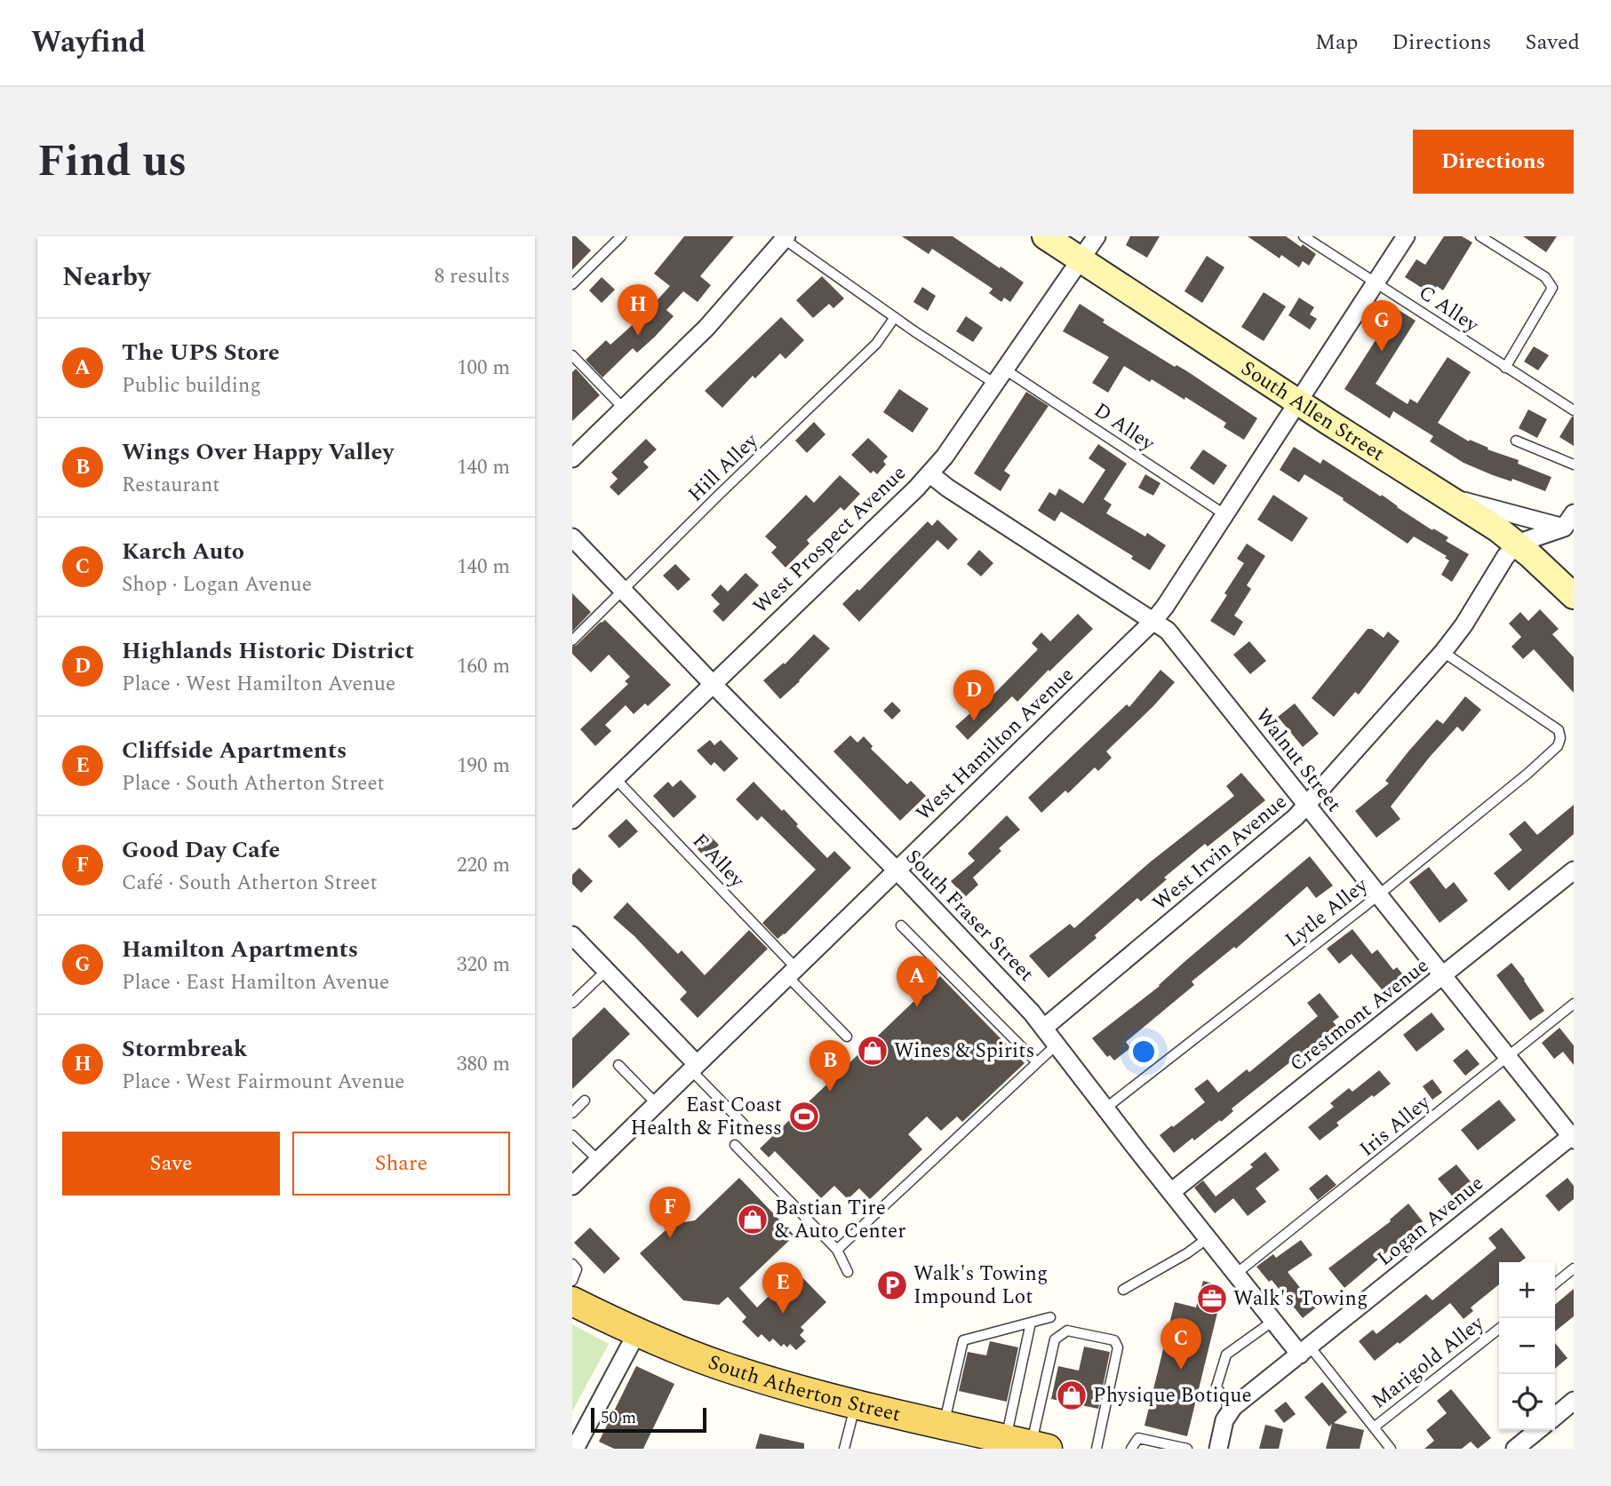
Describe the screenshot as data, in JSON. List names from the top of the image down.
{
  "streets": {
    "main road": ["South Atherton Street"],
    "street": [
      "South Allen Street",
      "West Prospect Avenue",
      "West Hamilton Avenue",
      "Walnut Street",
      "West Irvin Avenue",
      "South Fraser Street",
      "Crestmont Avenue",
      "Logan Avenue"
    ],
    "lane": [
      "C Alley",
      "D Alley",
      "Hill Alley",
      "F Alley",
      "Lytle Alley",
      "Iris Alley",
      "Marigold Alley"
    ]
  },
  "crossings": [
    ["C Alley", "West Hamilton Avenue"],
    ["South Allen Street", "West Prospect Avenue"],
    ["South Allen Street", "West Hamilton Avenue"],
    ["South Allen Street", "West Irvin Avenue"],
    ["D Alley", "West Prospect Avenue"],
    ["D Alley", "West Hamilton Avenue"],
    ["Hill Alley", "South Fraser Street"],
    ["West Prospect Avenue", "Walnut Street"],
    ["West Prospect Avenue", "F Alley"],
    ["West Prospect Avenue", "South Fraser Street"],
    ["West Hamilton Avenue", "Walnut Street"],
    ["West Hamilton Avenue", "F Alley"],
    ["West Hamilton Avenue", "South Fraser Street"],
    ["Walnut Street", "West Irvin Avenue"],
    ["Walnut Street", "Lytle Alley"],
    ["Walnut Street", "Crestmont Avenue"],
    ["Walnut Street", "Iris Alley"],
    ["Walnut Street", "Logan Avenue"],
    ["West Irvin Avenue", "Lytle Alley"],
    ["West Irvin Avenue", "South Fraser Street"],
    ["Lytle Alley", "South Fraser Street"],
    ["South Fraser Street", "Crestmont Avenue"],
    ["South Fraser Street", "Iris Alley"],
    ["South Fraser Street", "Logan Avenue"],
    ["South Fraser Street", "Marigold Alley"]
  ],
  "places": {
    "shop": ["Wines & Spirits", "Bastian Tire & Auto Center", "Physique Botique"],
    "sports": ["East Coast Health & Fitness"],
    "parking": ["Walk's Towing Impound Lot"],
    "office": ["Walk's Towing"]
  },
  "scale_bar": "50 m",
  "page": {
    "header": "Wayfind",
    "nav": ["Map", "Directions", "Saved"],
    "title": "Find us",
    "buttons": [
      "Directions",
      ["Save", "Share"]
    ],
    "heading": ["Nearby", "8 results"],
    "pins": [
      "H",
      "G",
      "D",
      "A",
      "B",
      "F",
      "E",
      "C"
    ],
    "list": [
      {
        "mark": "A",
        "name": "The UPS Store",
        "note": "Public building",
        "value": "100 m"
      },
      {
        "mark": "B",
        "name": "Wings Over Happy Valley",
        "note": "Restaurant",
        "value": "140 m"
      },
      {
        "mark": "C",
        "name": "Karch Auto",
        "note": "Shop · Logan Avenue",
        "value": "140 m"
      },
      {
        "mark": "D",
        "name": "Highlands Historic District",
        "note": "Place · West Hamilton Avenue",
        "value": "160 m"
      },
      {
        "mark": "E",
        "name": "Cliffside Apartments",
        "note": "Place · South Atherton Street",
        "value": "190 m"
      },
      {
        "mark": "F",
        "name": "Good Day Cafe",
        "note": "Café · South Atherton Street",
        "value": "220 m"
      },
      {
        "mark": "G",
        "name": "Hamilton Apartments",
        "note": "Place · East Hamilton Avenue",
        "value": "320 m"
      },
      {
        "mark": "H",
        "name": "Stormbreak",
        "note": "Place · West Fairmount Avenue",
        "value": "380 m"
      }
    ],
    "map_buttons": ["+", "−"],
    "scale": "50 m"
  }
}
